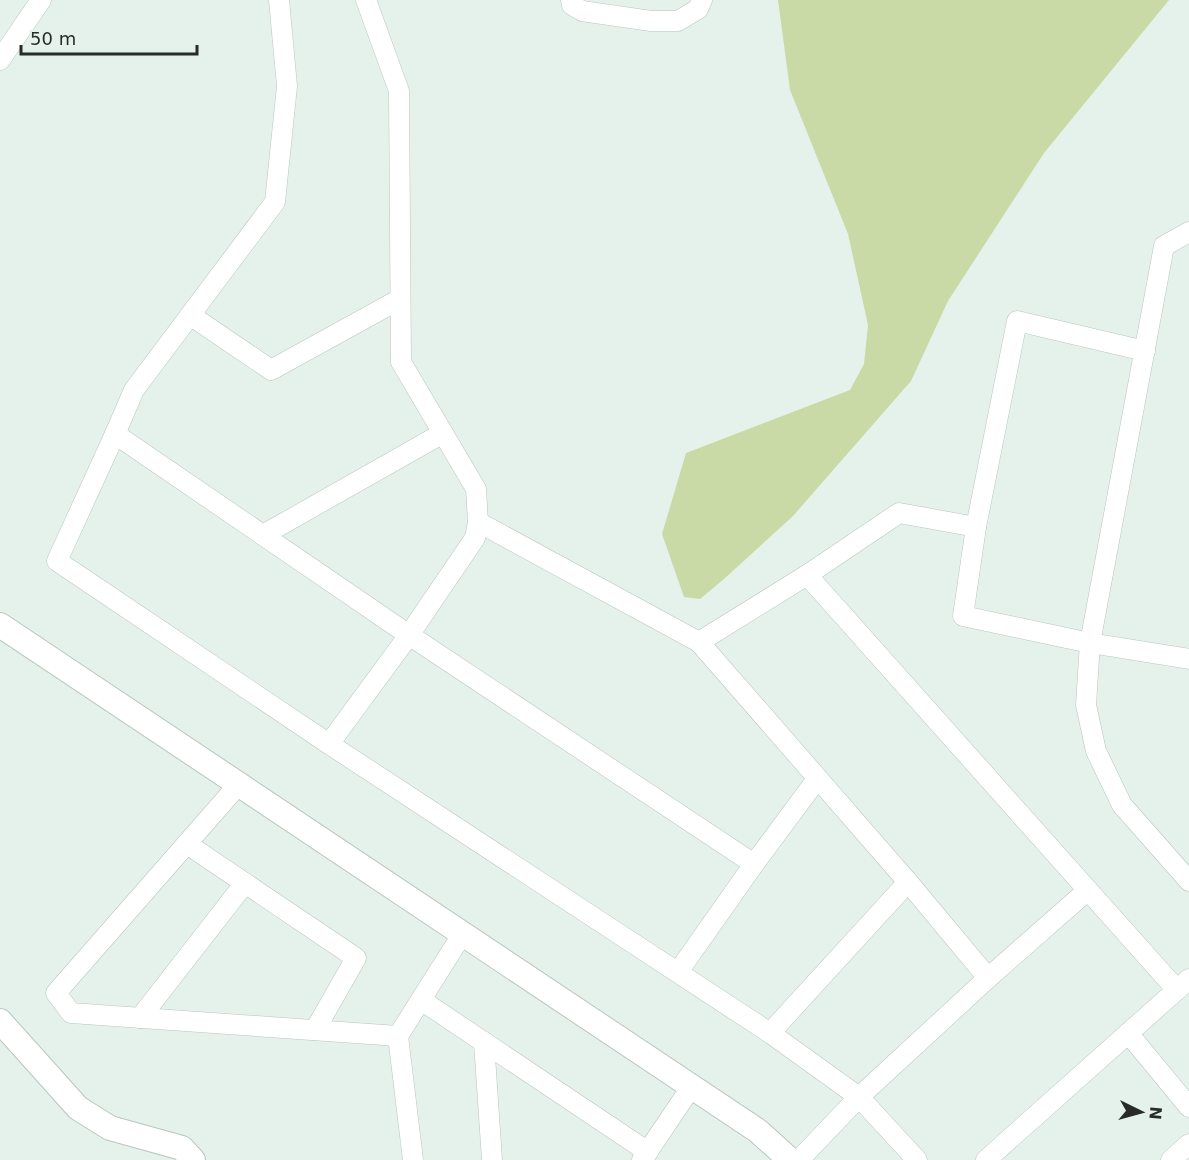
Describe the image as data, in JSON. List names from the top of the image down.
{
  "scale_bar": "50 m",
  "north": "right"
}
